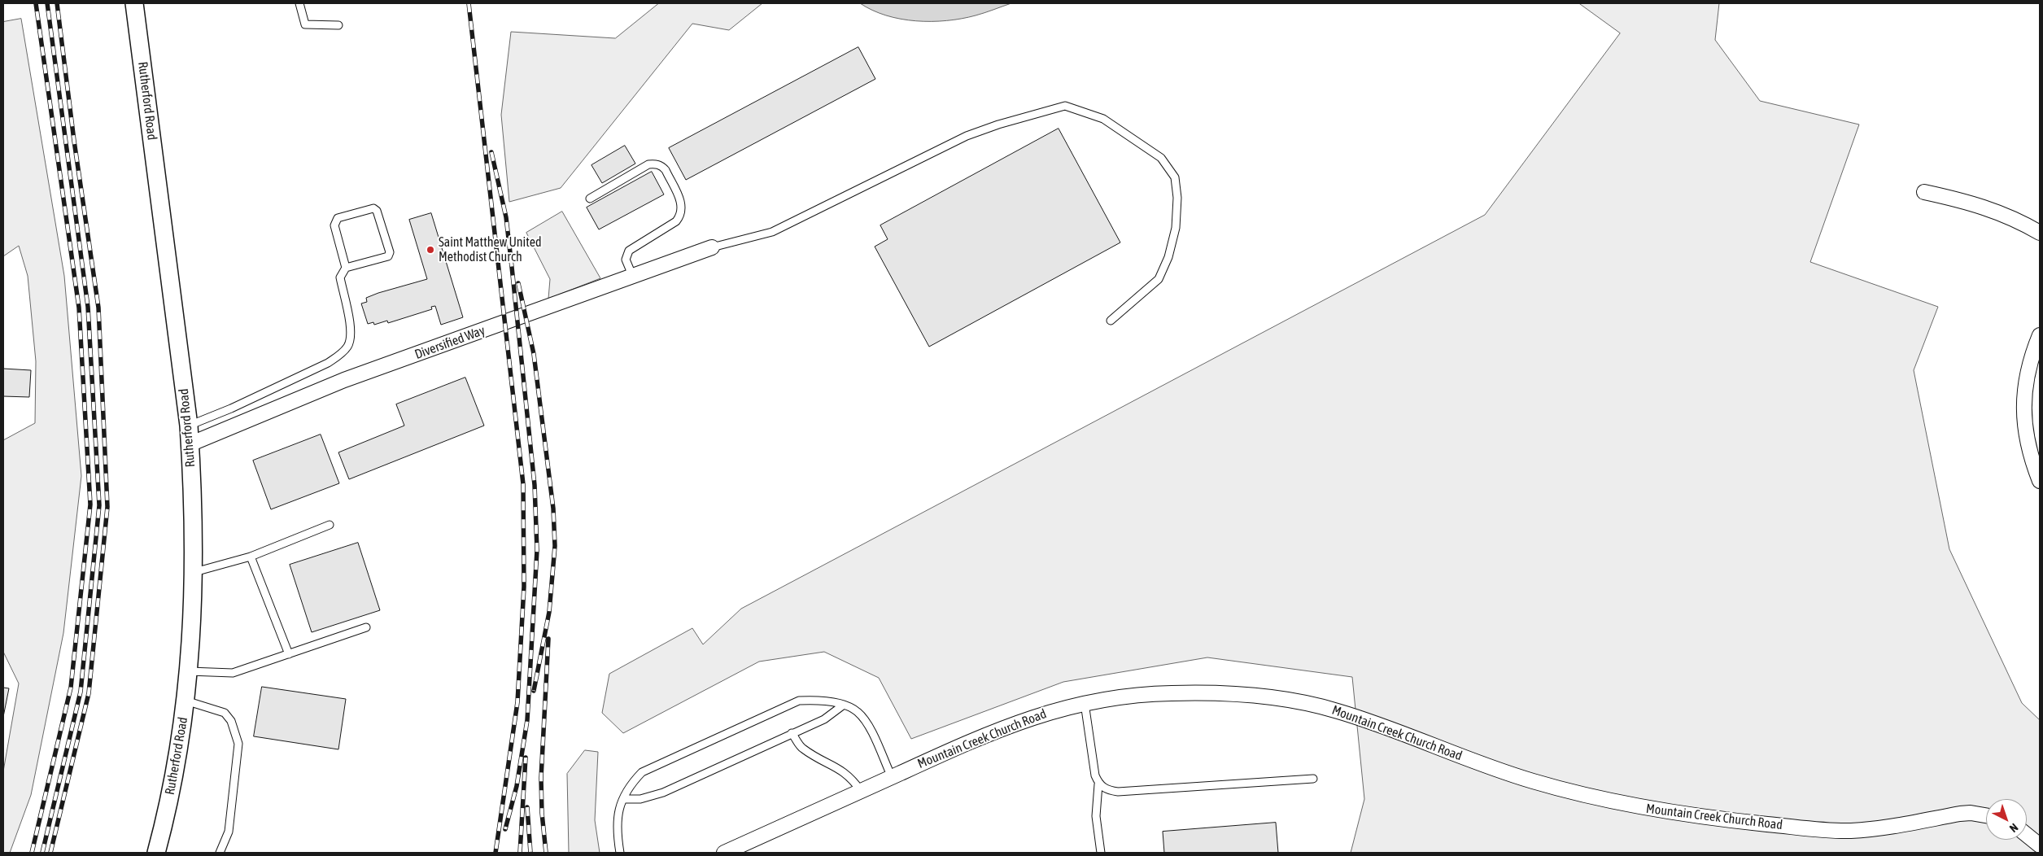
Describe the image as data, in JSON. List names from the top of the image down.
{
  "streets": {
    "street": ["Rutherford Road", "Diversified Way", "Mountain Creek Church Road"]
  },
  "crossings": [
    ["Rutherford Road", "Diversified Way"]
  ],
  "places": ["Saint Matthew United Methodist Church"],
  "north": "bottom right"
}
